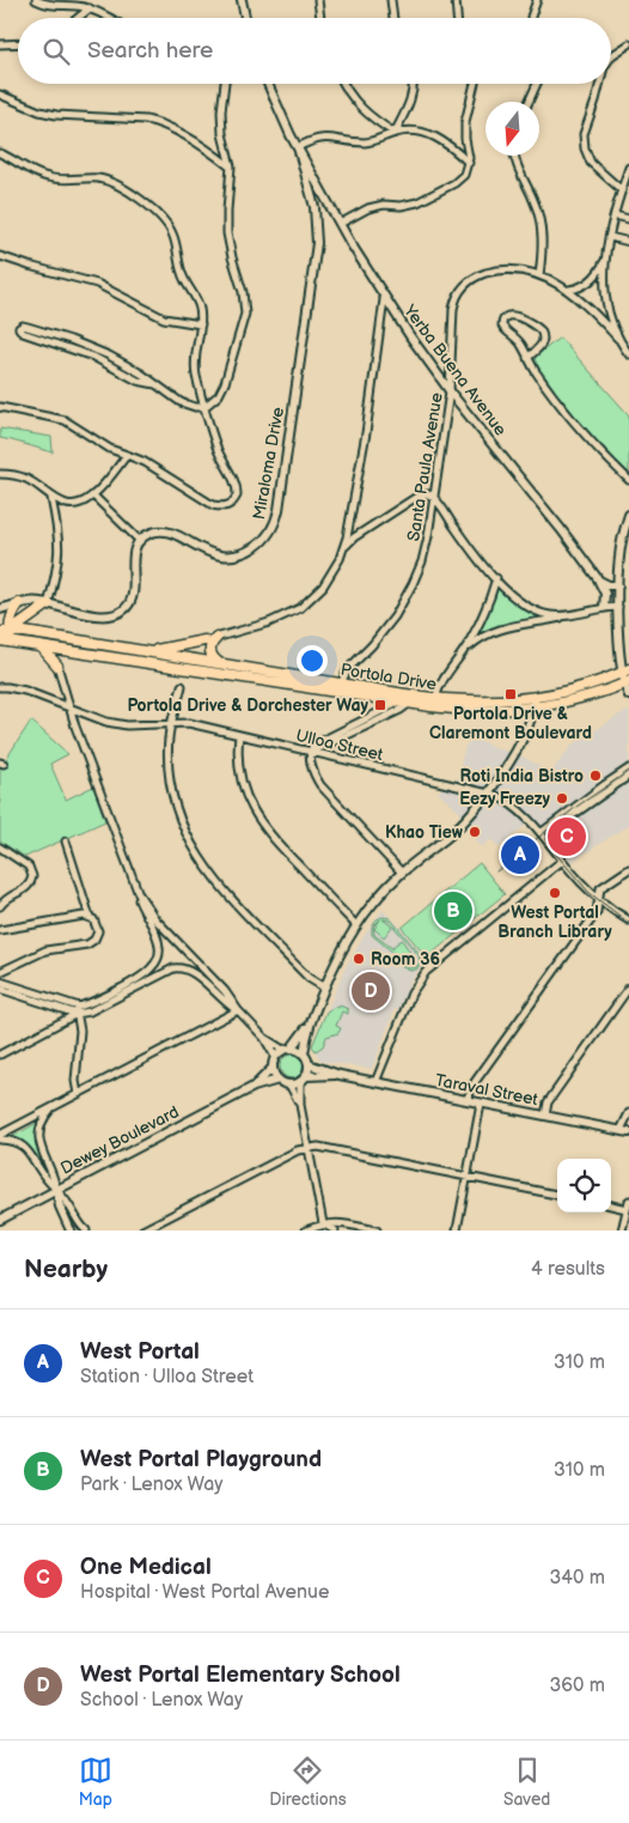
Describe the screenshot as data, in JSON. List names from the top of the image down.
{
  "streets": {
    "main road": ["Portola Drive"],
    "street": [
      "Yerba Buena Avenue",
      "Miraloma Drive",
      "Santa Paula Avenue",
      "Ulloa Street",
      "Taraval Street",
      "Dewey Boulevard"
    ]
  },
  "crossings": [
    ["Yerba Buena Avenue", "Miraloma Drive"],
    ["Yerba Buena Avenue", "Santa Paula Avenue"],
    ["Santa Paula Avenue", "Portola Drive"],
    ["Taraval Street", "Dewey Boulevard"]
  ],
  "places": {
    "transit": ["Portola Drive & Claremont Boulevard", "Portola Drive & Dorchester Way"],
    "other": [
      "Roti India Bistro",
      "Eezy Freezy",
      "Khao Tiew",
      "West Portal Branch Library",
      "Room 36"
    ]
  },
  "north": "bottom",
  "page": {
    "search": "Search here",
    "pins": [
      "C",
      "A",
      "B",
      "D"
    ],
    "heading": ["Nearby", "4 results"],
    "list": [
      {
        "mark": "A",
        "name": "West Portal",
        "note": "Station · Ulloa Street",
        "value": "310 m"
      },
      {
        "mark": "B",
        "name": "West Portal Playground",
        "note": "Park · Lenox Way",
        "value": "310 m"
      },
      {
        "mark": "C",
        "name": "One Medical",
        "note": "Hospital · West Portal Avenue",
        "value": "340 m"
      },
      {
        "mark": "D",
        "name": "West Portal Elementary School",
        "note": "School · Lenox Way",
        "value": "360 m"
      }
    ],
    "nav": ["Map", "Directions", "Saved"]
  }
}
